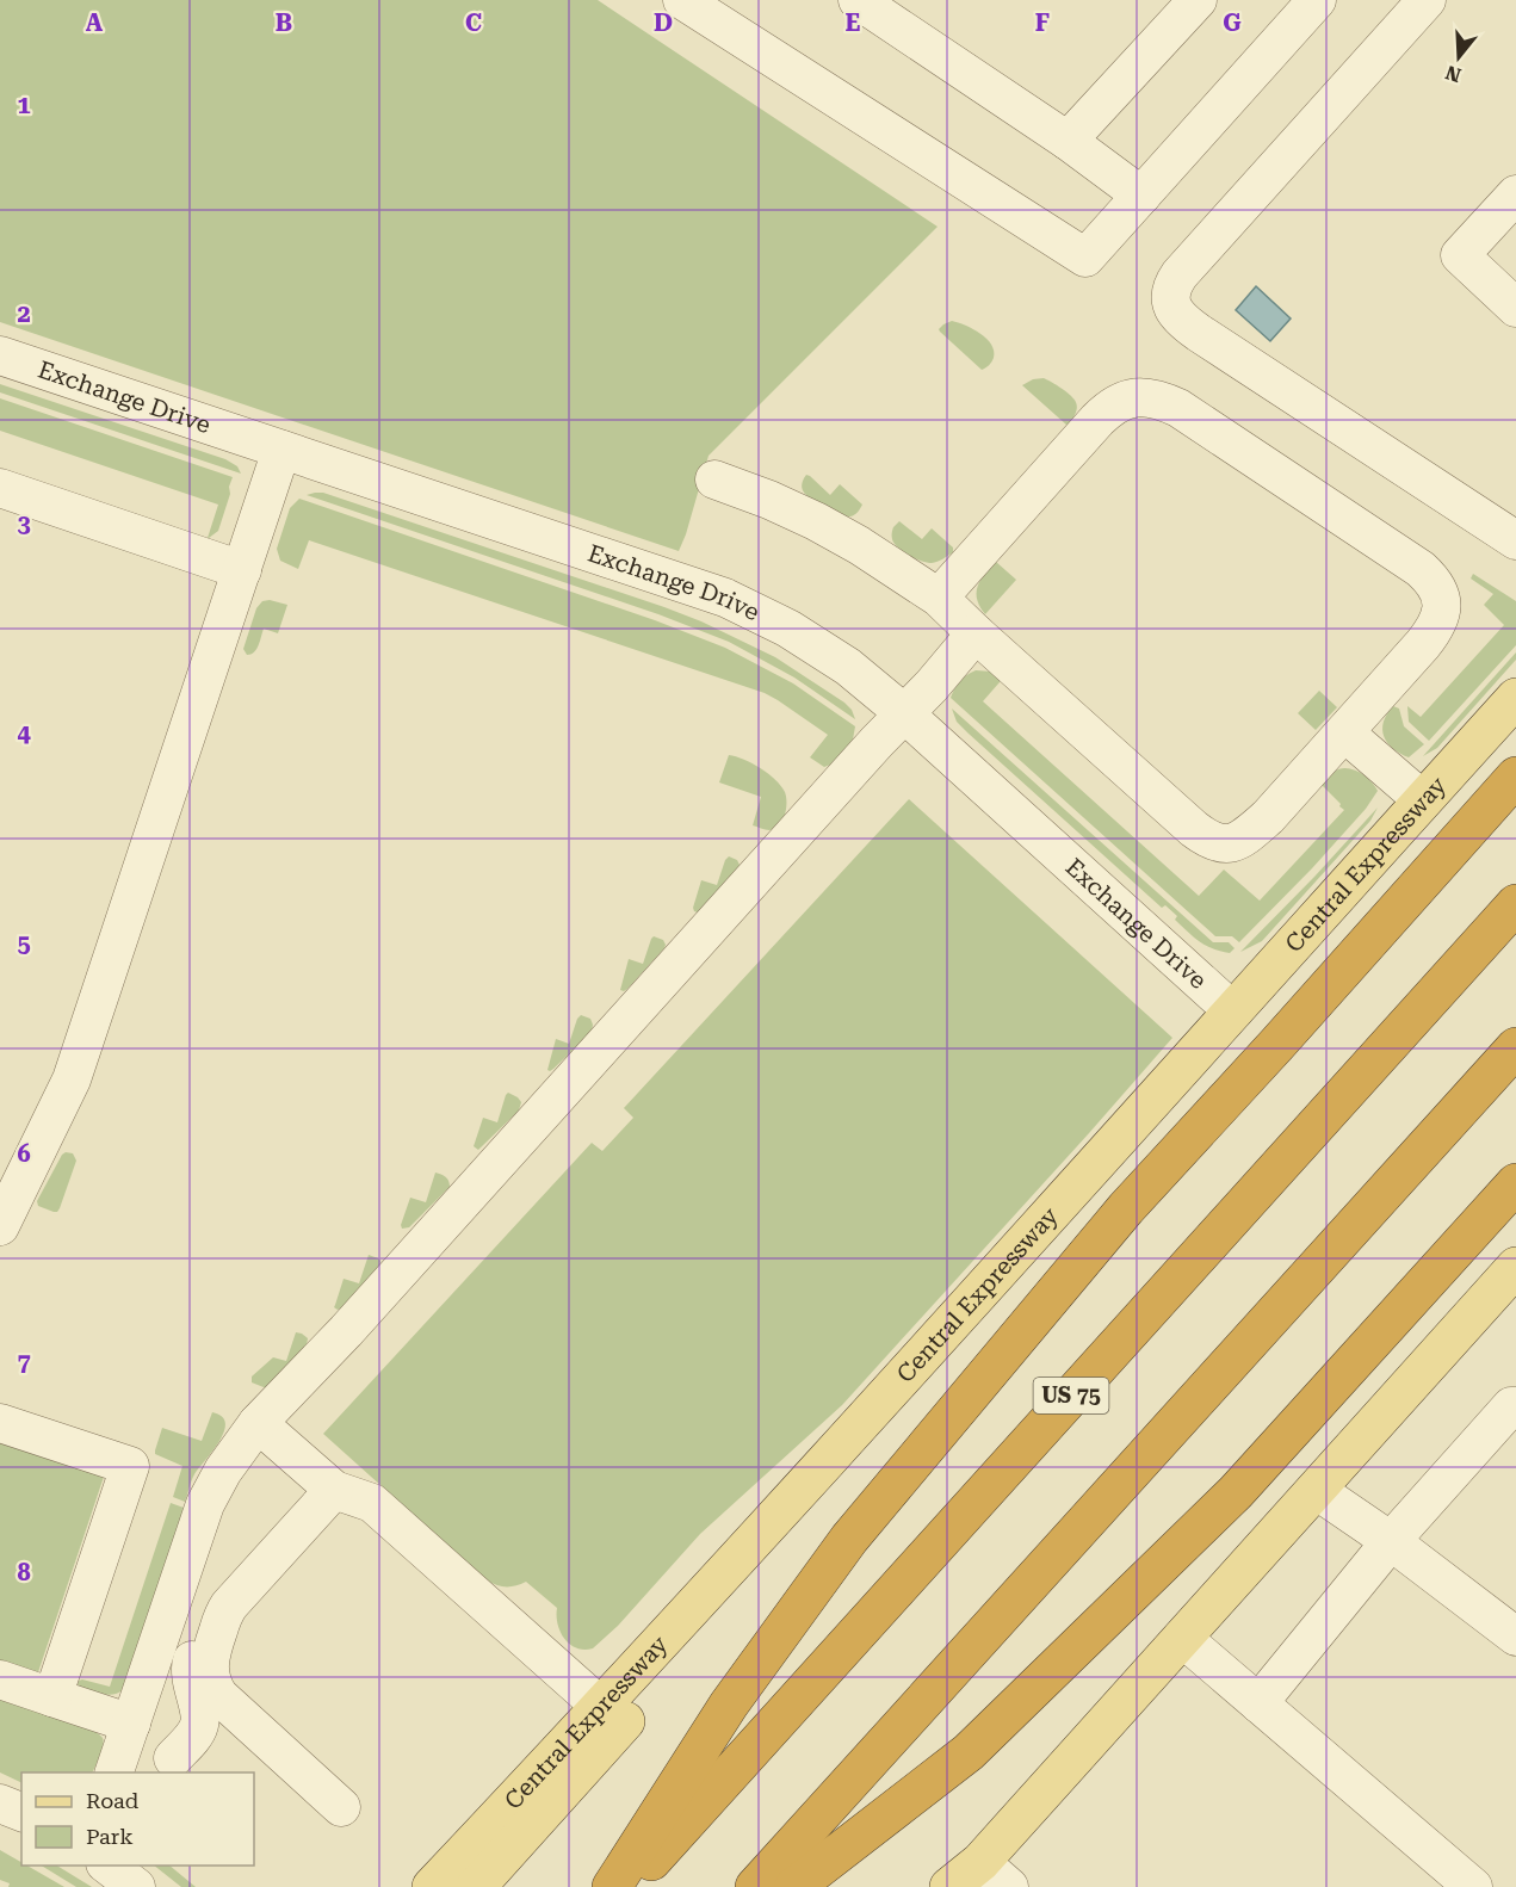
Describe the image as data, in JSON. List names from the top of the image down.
{
  "streets": {
    "highway": ["US 75"],
    "main road": ["Central Expressway"],
    "street": ["Exchange Drive"]
  },
  "crossings": [
    ["Exchange Drive", "Central Expressway"]
  ],
  "legend": ["Road", "Park"],
  "north": "bottom",
  "grid": {
    "columns": [
      "A",
      "B",
      "C",
      "D",
      "E",
      "F",
      "G"
    ],
    "rows": [
      "1",
      "2",
      "3",
      "4",
      "5",
      "6",
      "7",
      "8"
    ]
  }
}
